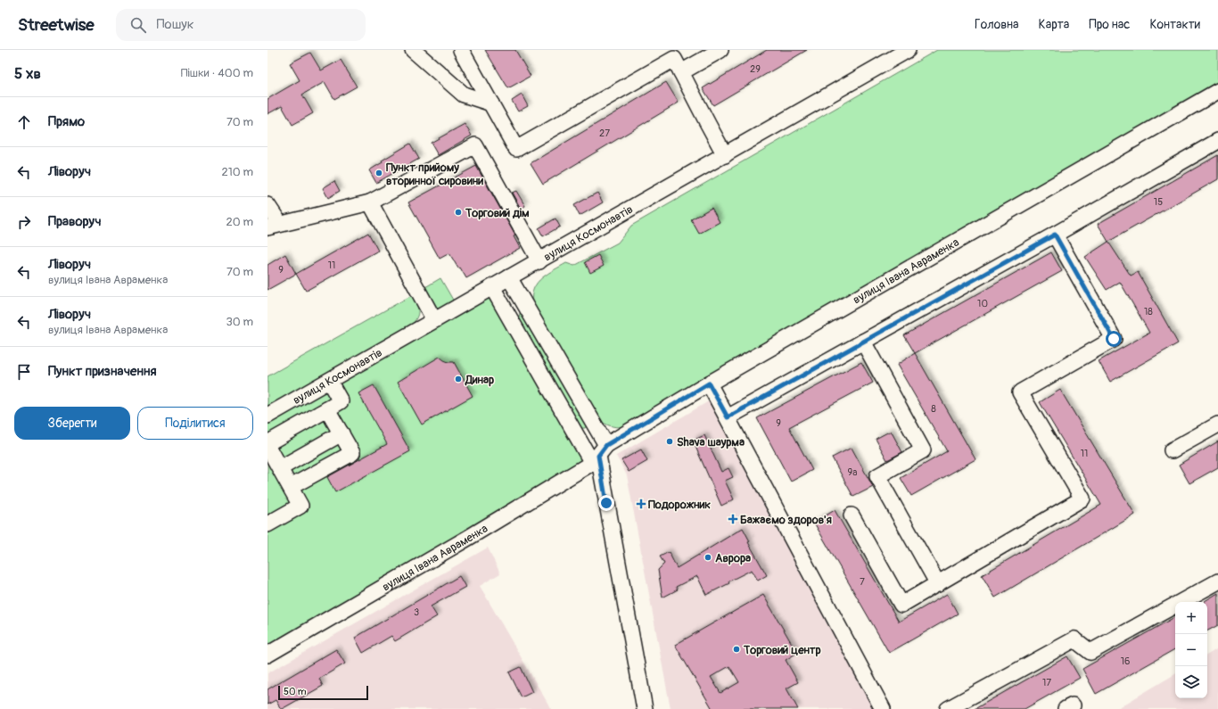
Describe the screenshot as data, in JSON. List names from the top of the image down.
{
  "streets": {
    "street": ["вулиця Космонавтів", "вулиця Івана Авраменка"]
  },
  "places": {
    "other": [
      "Пункт прийому вторинної сировини",
      "Торговий дім",
      "Динар",
      "Shava шаурма",
      "Аврора",
      "Торговий центр"
    ],
    "health": ["Подорожник", "Бажаємо здоров'я"]
  },
  "house_numbers": [
    "29",
    "27",
    "15",
    "11",
    "9",
    "10",
    "18",
    "8",
    "9",
    "11",
    "9а",
    "7",
    "3",
    "16",
    "17"
  ],
  "scale_bar": "50 m",
  "page": {
    "header": "Streetwise",
    "search": "Пошук",
    "nav": [
      "Головна",
      "Карта",
      "Про нас",
      "Контакти"
    ],
    "heading": ["5 хв", "Пішки · 400 m"],
    "list": [
      ["Прямо", "70 m"],
      ["Ліворуч", "210 m"],
      ["Праворуч", "20 m"],
      ["Ліворуч", "вулиця Івана Авраменка", "70 m"],
      ["Ліворуч", "вулиця Івана Авраменка", "30 m"],
      "Пункт призначення"
    ],
    "buttons": ["Зберегти", "Поділитися"],
    "map_buttons": ["+", "−"],
    "scale": "50 m"
  }
}
